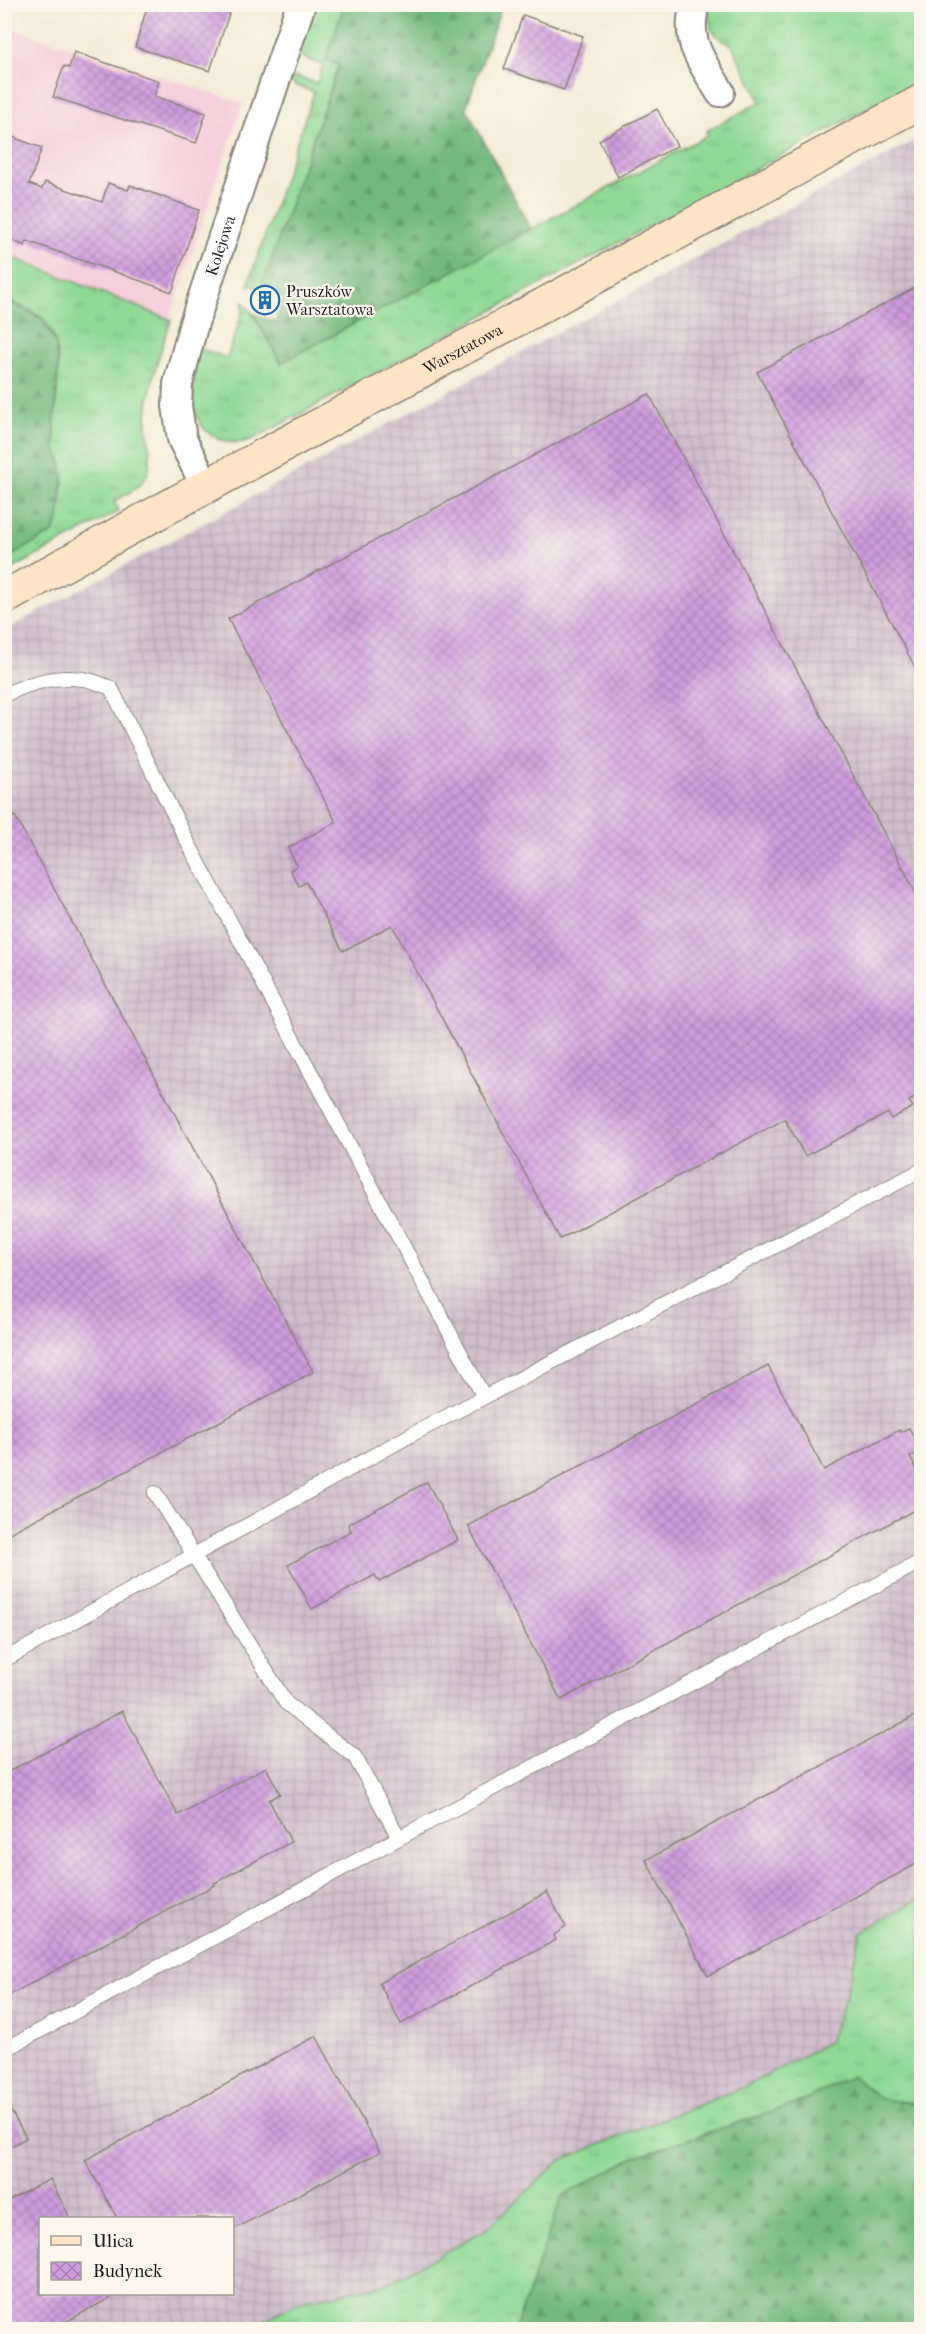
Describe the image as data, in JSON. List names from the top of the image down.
{
  "streets": {
    "street": ["Kolejowa", "Warsztatowa"]
  },
  "crossings": [
    ["Kolejowa", "Warsztatowa"]
  ],
  "places": {
    "building": ["Pruszków Warsztatowa"]
  },
  "legend": ["Ulica", "Budynek"]
}
